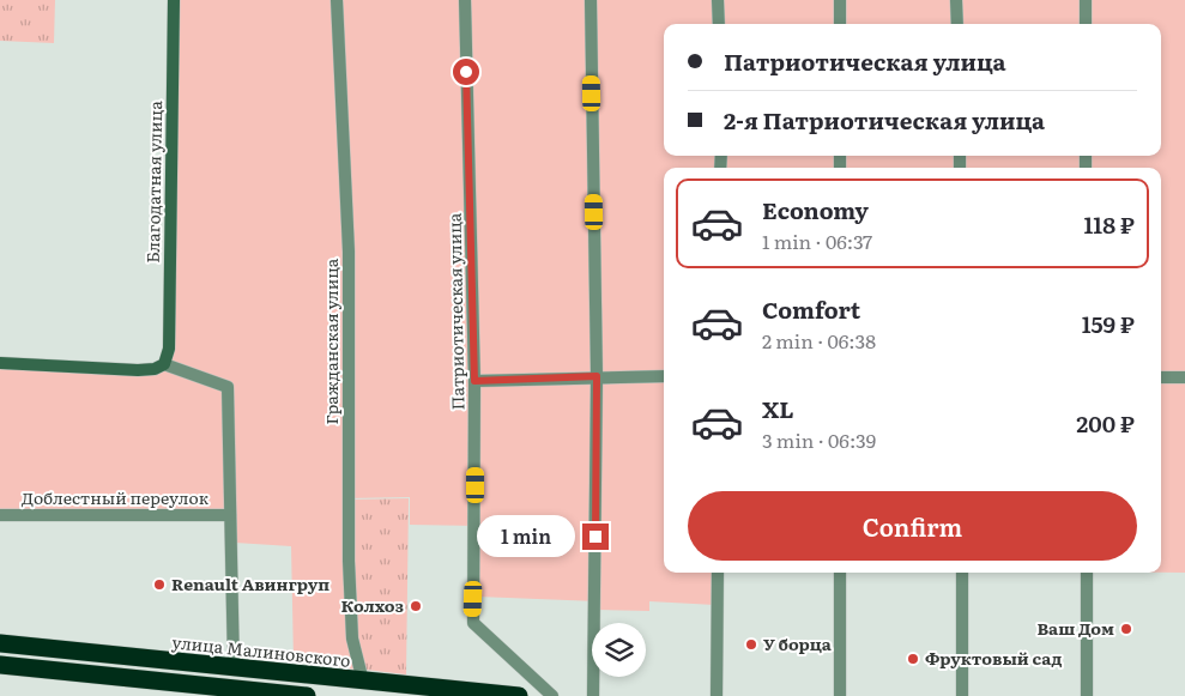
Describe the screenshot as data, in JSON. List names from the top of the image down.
{
  "streets": {
    "highway": ["улица Малиновского"],
    "street": [
      "Благодатная улица",
      "Патриотическая улица",
      "Гражданская улица",
      "Доблестный переулок"
    ]
  },
  "crossings": [
    ["Гражданская улица", "улица Малиновского"]
  ],
  "places": [
    "Renault Авингруп",
    "Колхоз",
    "Ваш Дом",
    "У борца",
    "Фруктовый сад"
  ],
  "page": {
    "banner": ["Патриотическая улица", "2-я Патриотическая улица"],
    "list": [
      {
        "name": "Economy",
        "note": "1 min · 06:37",
        "value": "118 ₽"
      },
      {
        "name": "Comfort",
        "note": "2 min · 06:38",
        "value": "159 ₽"
      },
      {
        "name": "XL",
        "note": "3 min · 06:39",
        "value": "200 ₽"
      }
    ],
    "buttons": "Confirm",
    "bubble": "1 min"
  }
}
